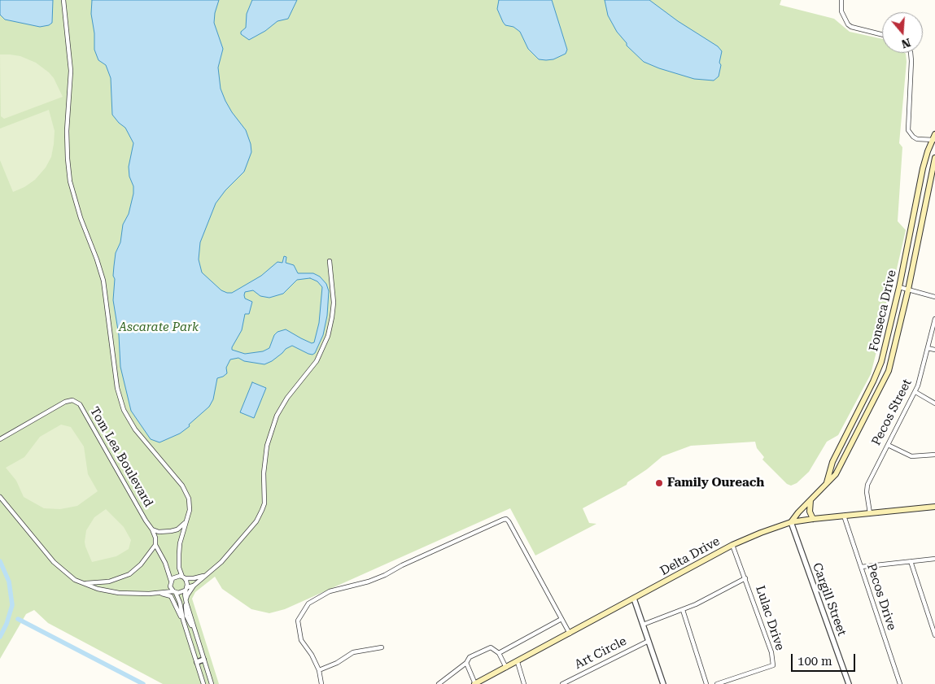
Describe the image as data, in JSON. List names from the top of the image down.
{
  "streets": {
    "main road": ["Fonseca Drive", "Delta Drive"],
    "street": [
      "Pecos Street",
      "Tom Lea Boulevard",
      "Pecos Drive",
      "Cargill Street",
      "Lulac Drive",
      "Art Circle"
    ]
  },
  "crossings": [
    ["Fonseca Drive", "Delta Drive"],
    ["Fonseca Drive", "Cargill Street"],
    ["Pecos Street", "Delta Drive"],
    ["Delta Drive", "Pecos Drive"],
    ["Delta Drive", "Cargill Street"],
    ["Delta Drive", "Lulac Drive"]
  ],
  "parks": ["Ascarate Park"],
  "places": ["Family Oureach"],
  "scale_bar": "100 m",
  "north": "bottom"
}
